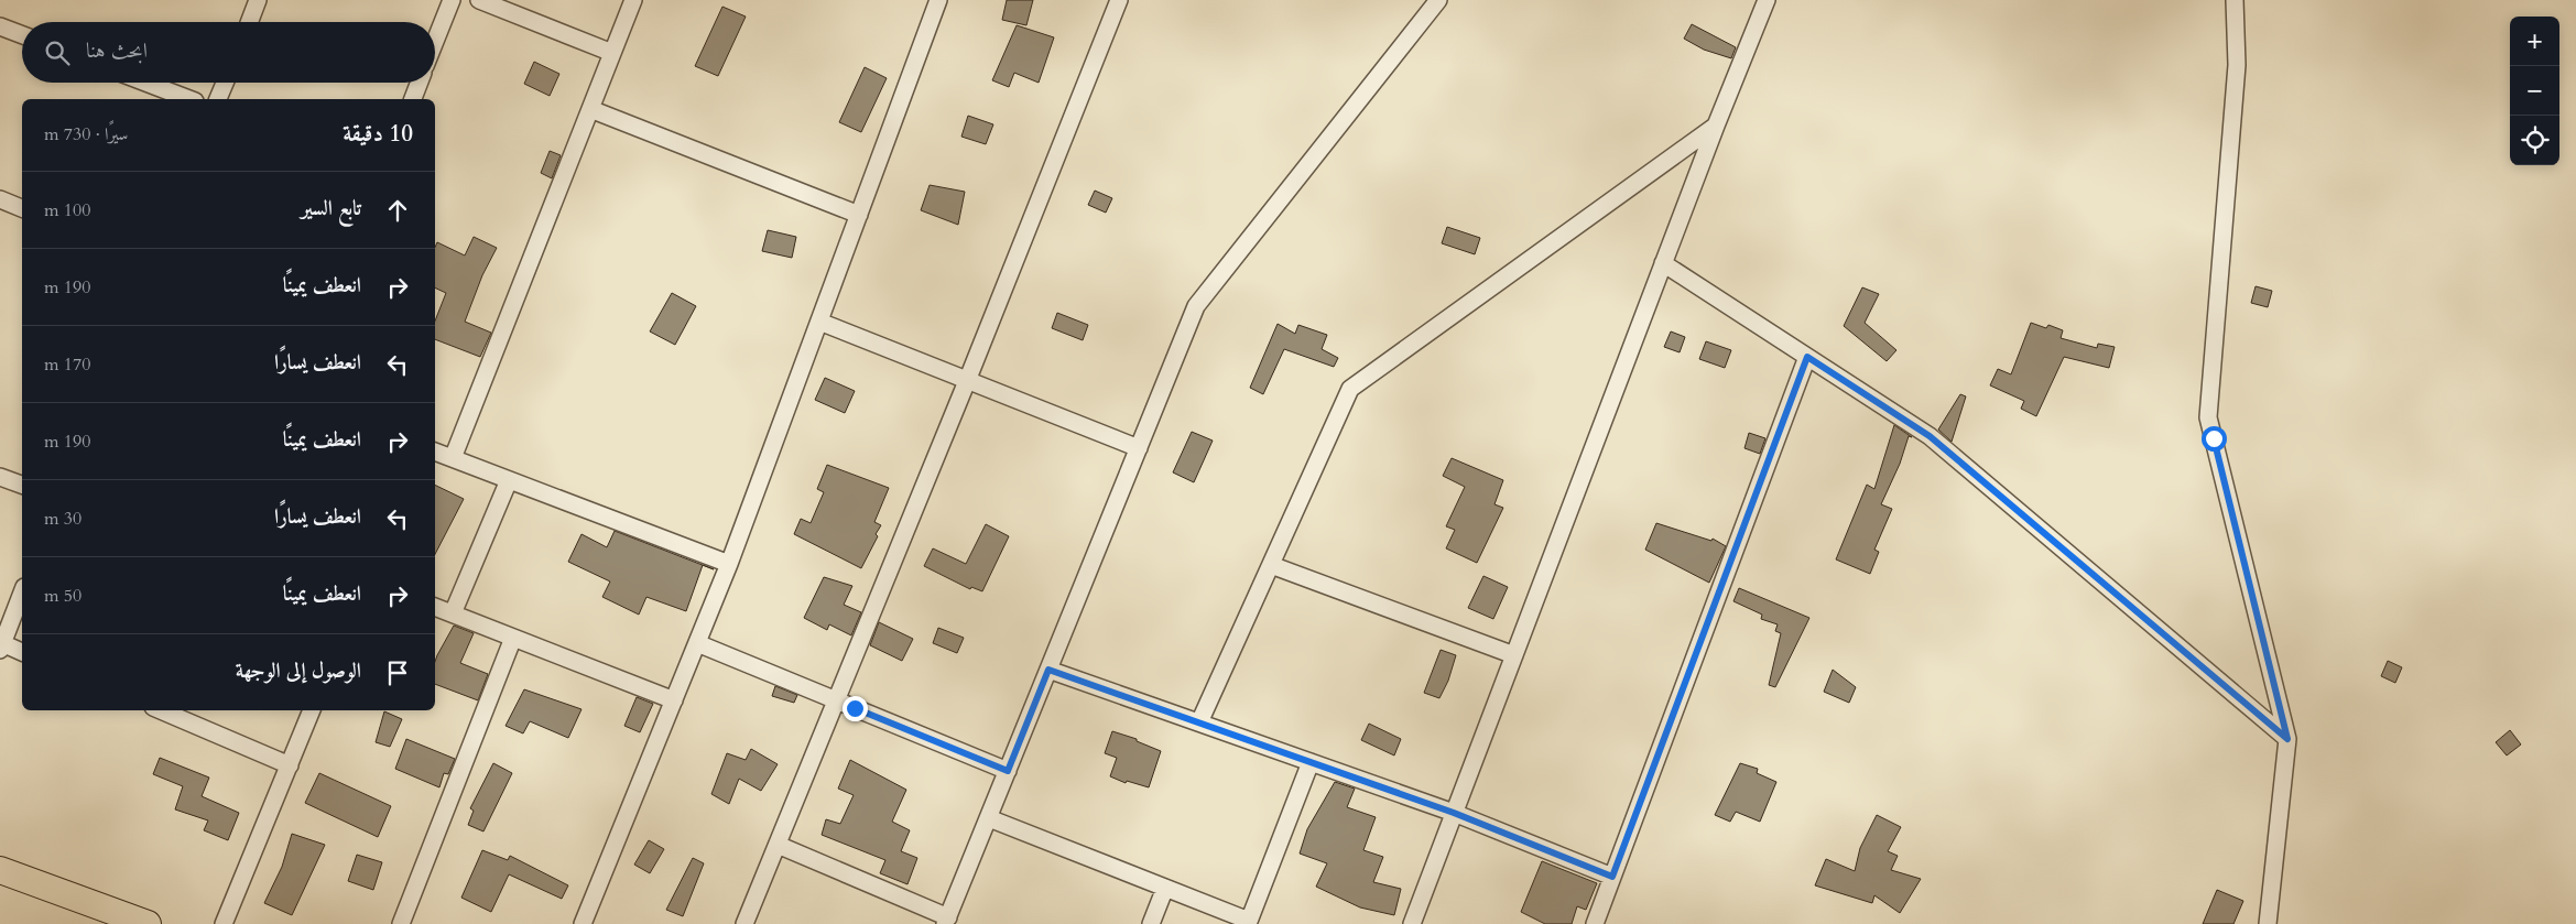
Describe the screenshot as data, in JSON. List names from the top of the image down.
{
  "page": {
    "map_buttons": ["+", "−"],
    "search": "ابحث هنا",
    "heading": ["10 دقيقة", "سيرًا · 730 m"],
    "list": [
      ["تابع السير", "100 m"],
      ["انعطف يمينًا", "190 m"],
      ["انعطف يسارًا", "170 m"],
      ["انعطف يمينًا", "190 m"],
      ["انعطف يسارًا", "30 m"],
      ["انعطف يمينًا", "50 m"],
      "الوصول إلى الوجهة"
    ]
  }
}
